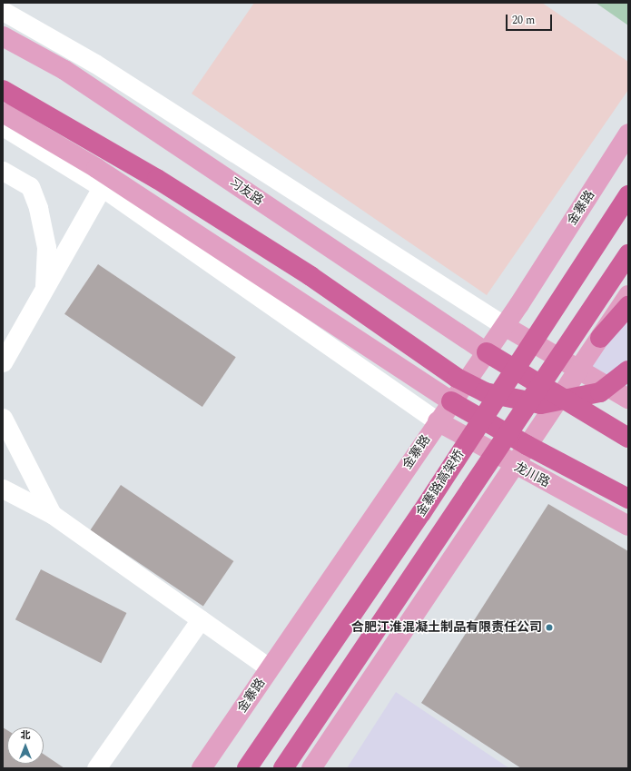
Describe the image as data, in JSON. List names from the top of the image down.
{
  "streets": {
    "highway": ["龙川路", "金寨路高架桥"],
    "main road": ["习友路", "金寨路"]
  },
  "crossings": [
    ["习友路", "金寨路"],
    ["金寨路", "龙川路"]
  ],
  "places": ["合肥江淮混凝土制品有限责任公司"],
  "scale_bar": "20 m",
  "north": "top"
}
